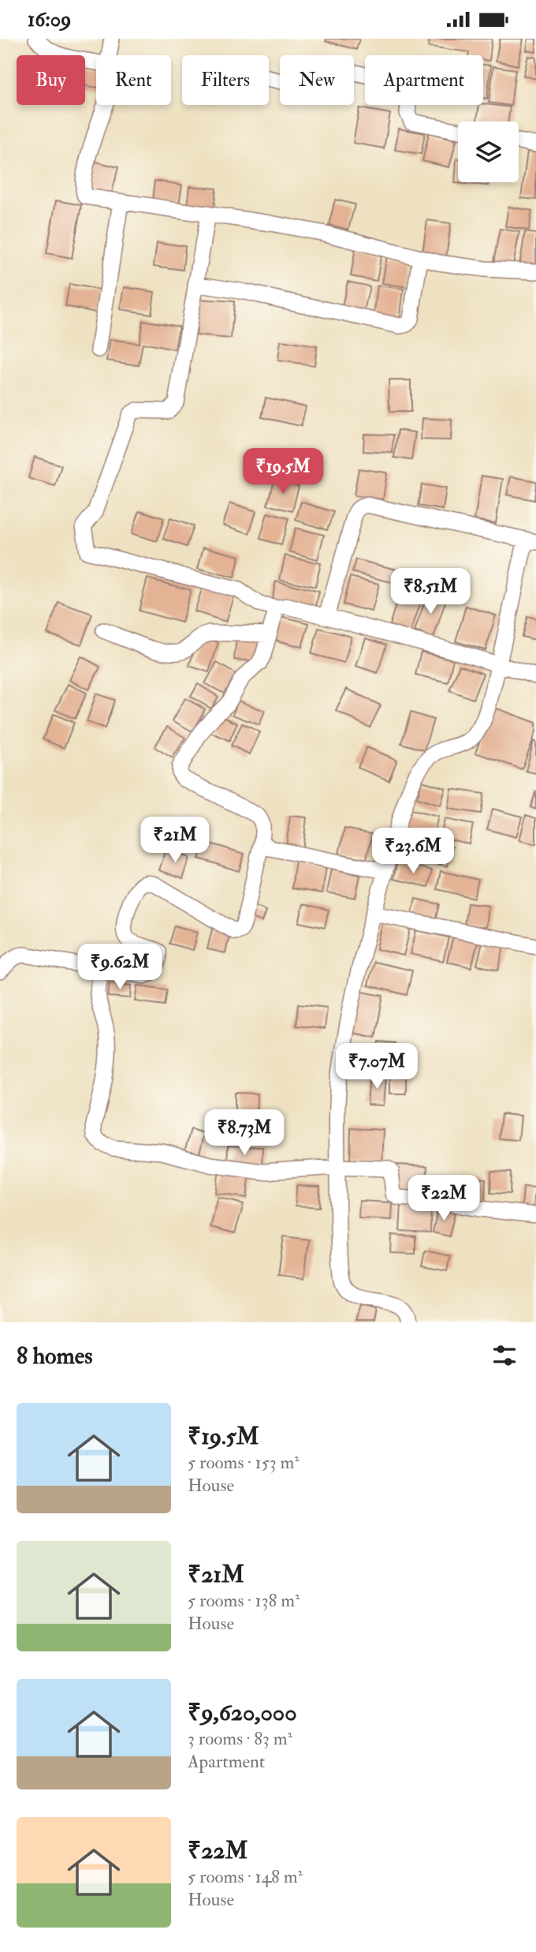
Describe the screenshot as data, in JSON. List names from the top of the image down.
{
  "page": {
    "status": "16:09",
    "chip": [
      "Buy",
      "Rent",
      "Filters",
      "New",
      "Apartment"
    ],
    "price": [
      "₹19.5M",
      "₹8.51M",
      "₹21M",
      "₹23.6M",
      "₹9.62M",
      "₹7.07M",
      "₹8.73M",
      "₹22M"
    ],
    "heading": "8 homes",
    "list": [
      {
        "name": "₹19.5M",
        "note": "5 rooms · 153 m² · House"
      },
      {
        "name": "₹21M",
        "note": "5 rooms · 138 m² · House"
      },
      {
        "name": "₹9,620,000",
        "note": "3 rooms · 83 m² · Apartment"
      },
      {
        "name": "₹22M",
        "note": "5 rooms · 148 m² · House"
      }
    ]
  }
}
